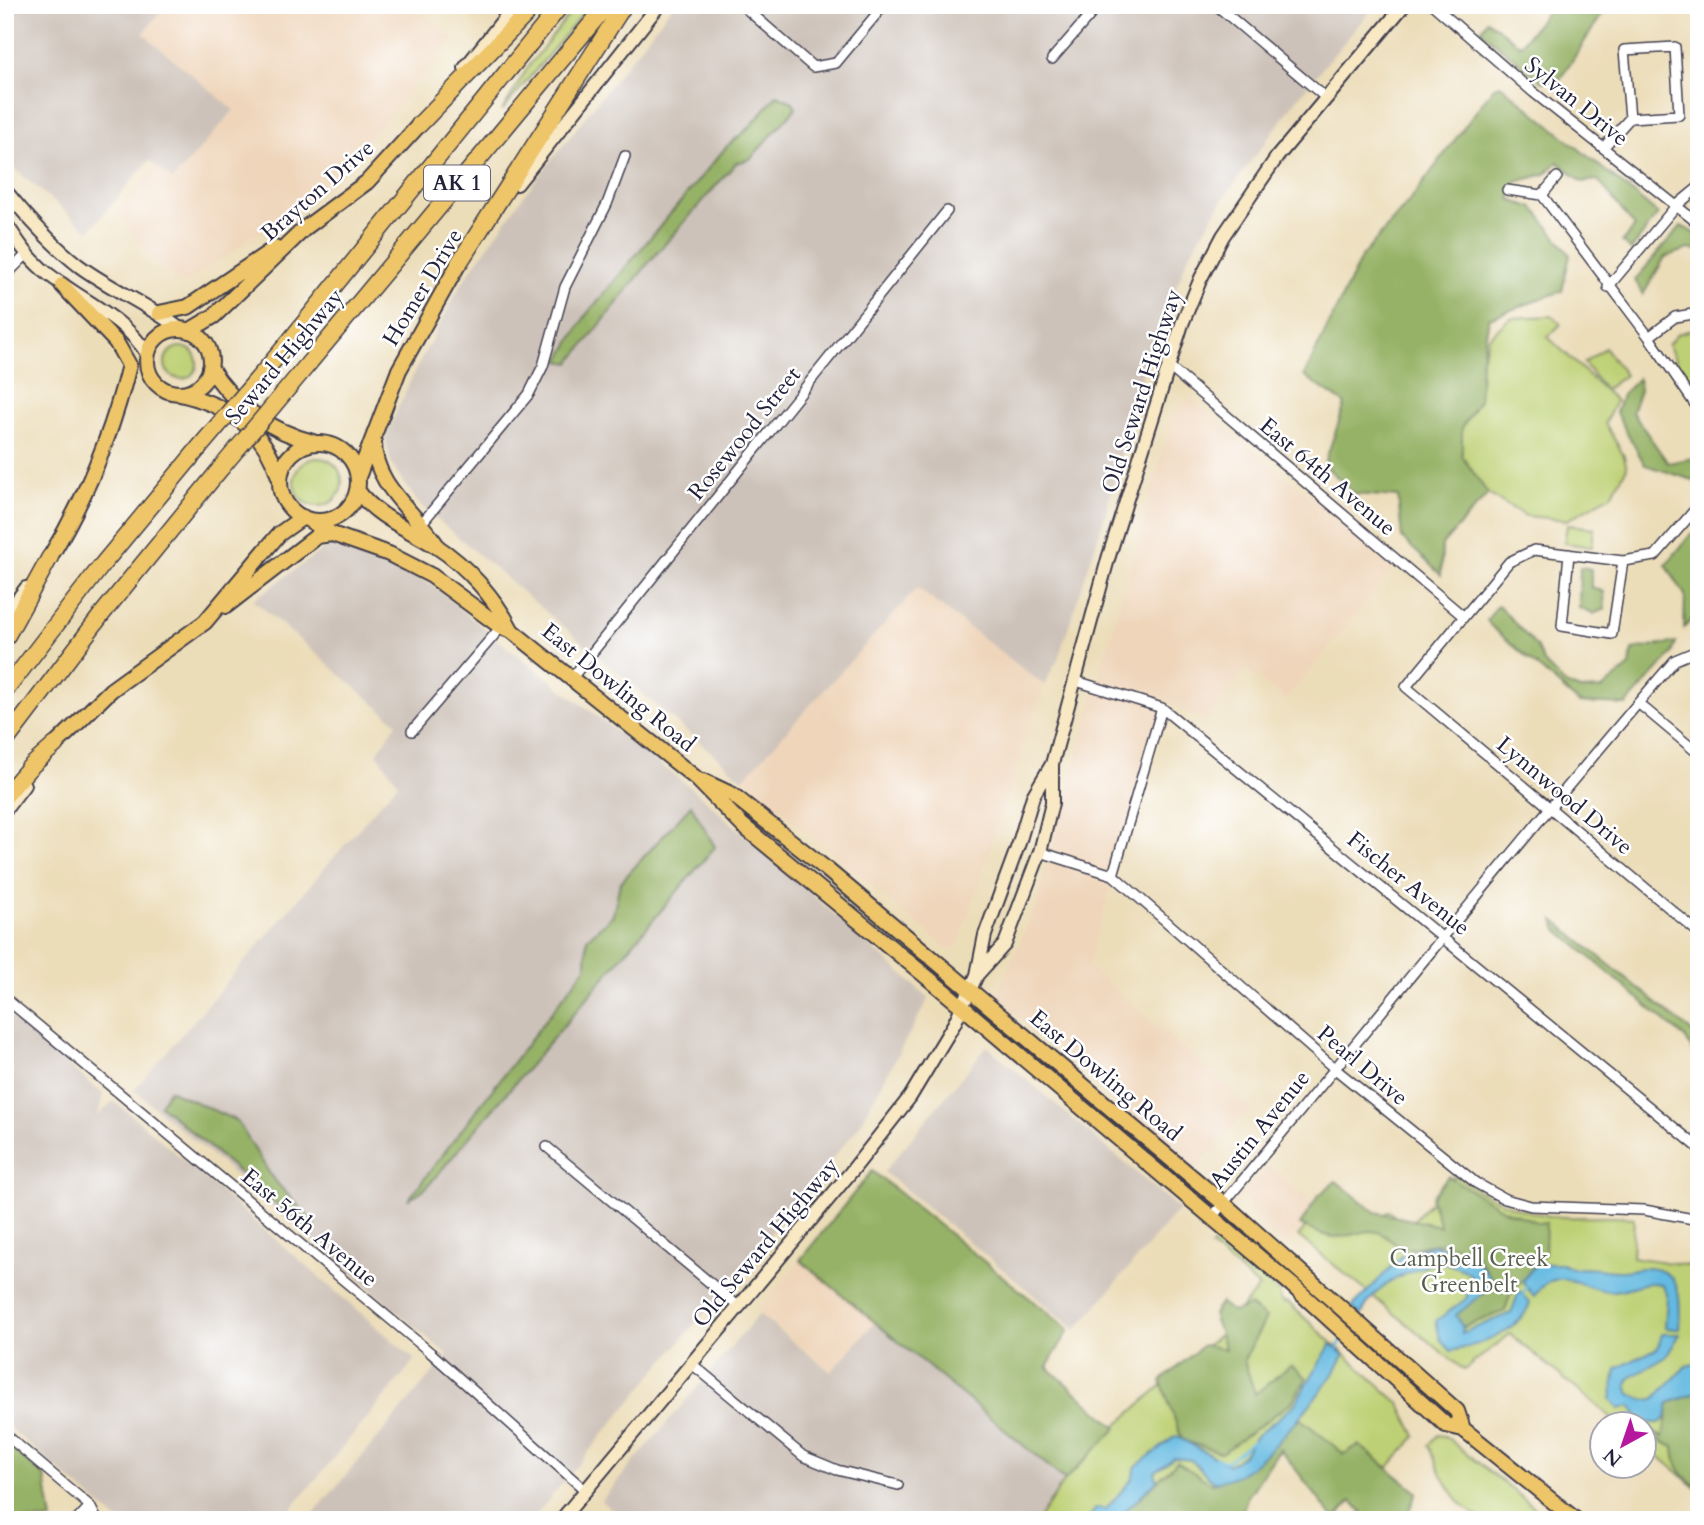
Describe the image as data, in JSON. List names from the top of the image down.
{
  "streets": {
    "highway": ["AK 1", "Seward Highway"],
    "main road": [
      "Brayton Drive",
      "Homer Drive",
      "Old Seward Highway",
      "East Dowling Road"
    ],
    "street": [
      "Sylvan Drive",
      "Rosewood Street",
      "East 64th Avenue",
      "Lynnwood Drive",
      "Fischer Avenue",
      "Pearl Drive",
      "Austin Avenue",
      "East 56th Avenue"
    ]
  },
  "crossings": [
    ["Homer Drive", "East Dowling Road"],
    ["Old Seward Highway", "East 64th Avenue"],
    ["Old Seward Highway", "East Dowling Road"],
    ["Old Seward Highway", "Fischer Avenue"],
    ["Old Seward Highway", "Pearl Drive"],
    ["Old Seward Highway", "East 56th Avenue"],
    ["Rosewood Street", "East Dowling Road"],
    ["East 64th Avenue", "Lynnwood Drive"],
    ["East Dowling Road", "Austin Avenue"],
    ["Lynnwood Drive", "Austin Avenue"],
    ["Fischer Avenue", "Austin Avenue"],
    ["Pearl Drive", "Austin Avenue"]
  ],
  "parks": ["Campbell Creek Greenbelt"],
  "north": "bottom left"
}
